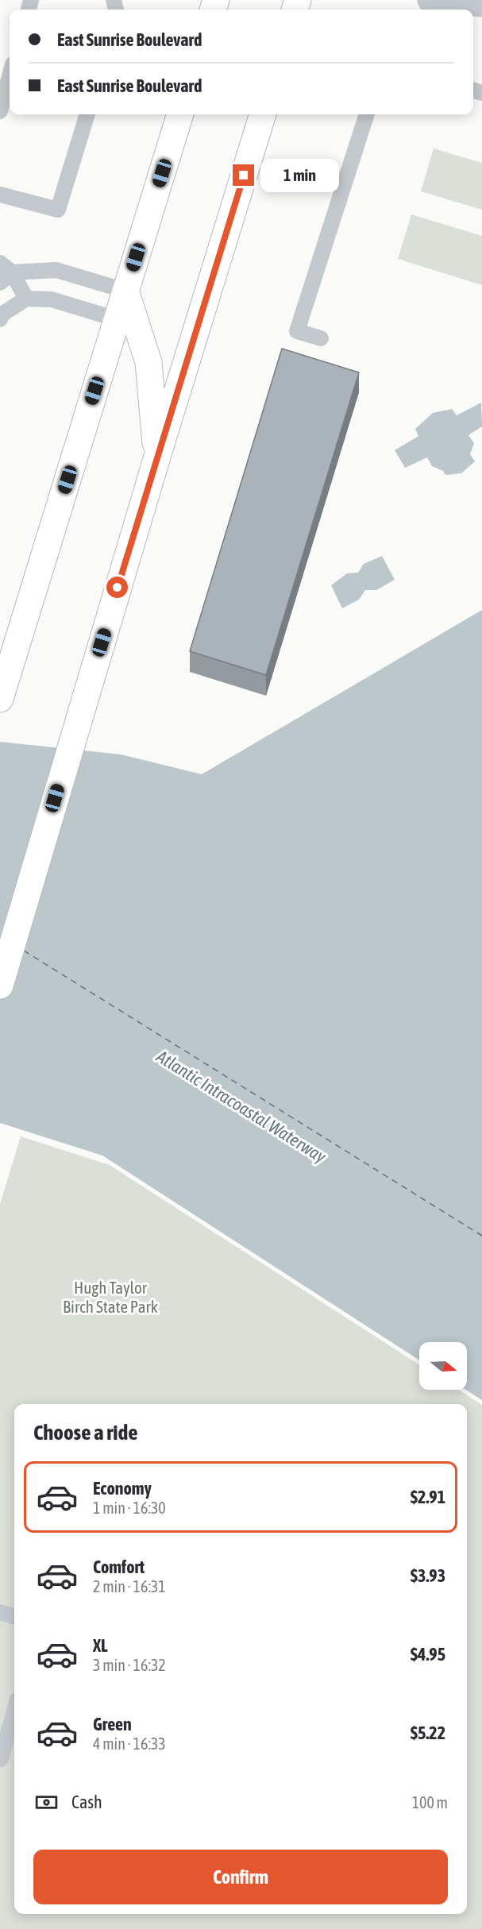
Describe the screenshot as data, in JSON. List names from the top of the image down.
{
  "water": ["Atlantic Intracoastal Waterway"],
  "parks": ["Hugh Taylor Birch State Park"],
  "north": "right",
  "page": {
    "banner": ["East Sunrise Boulevard", "East Sunrise Boulevard"],
    "bubble": "1 min",
    "heading": "Choose a ride",
    "list": [
      {
        "name": "Economy",
        "note": "1 min · 16:30",
        "value": "$2.91"
      },
      {
        "name": "Comfort",
        "note": "2 min · 16:31",
        "value": "$3.93"
      },
      {
        "name": "XL",
        "note": "3 min · 16:32",
        "value": "$4.95"
      },
      {
        "name": "Green",
        "note": "4 min · 16:33",
        "value": "$5.22"
      }
    ],
    "pay": ["Cash", "100 m"],
    "buttons": "Confirm"
  }
}
